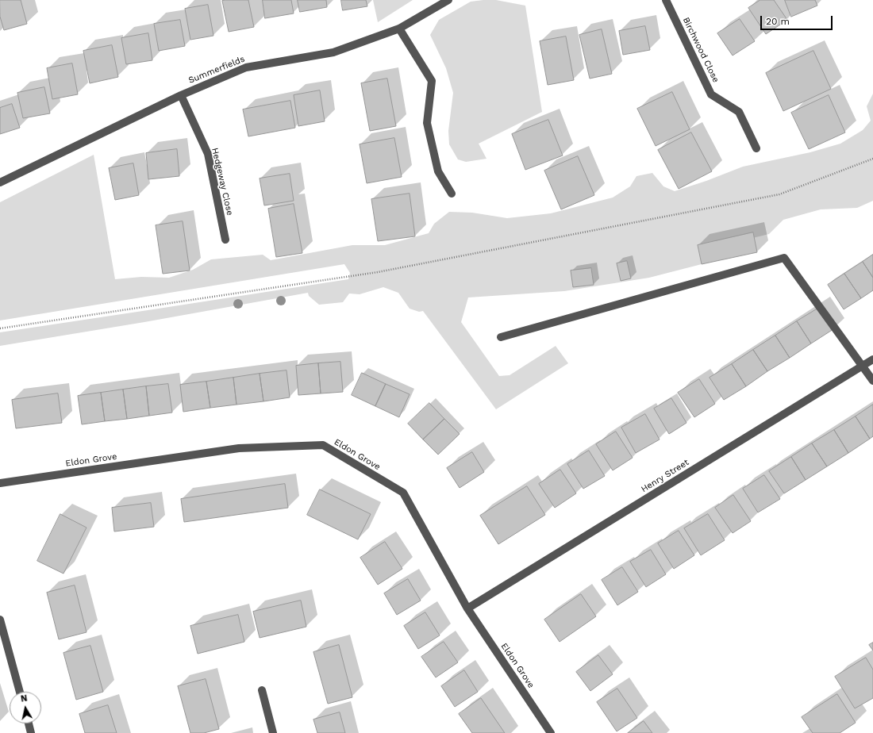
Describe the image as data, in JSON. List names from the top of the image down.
{
  "streets": {
    "street": [
      "Birchwood Close",
      "Summerfields",
      "Hedgeway Close",
      "Eldon Grove",
      "Henry Street"
    ]
  },
  "crossings": [
    ["Summerfields", "Hedgeway Close"],
    ["Eldon Grove", "Henry Street"]
  ],
  "scale_bar": "20 m",
  "north": "top"
}
